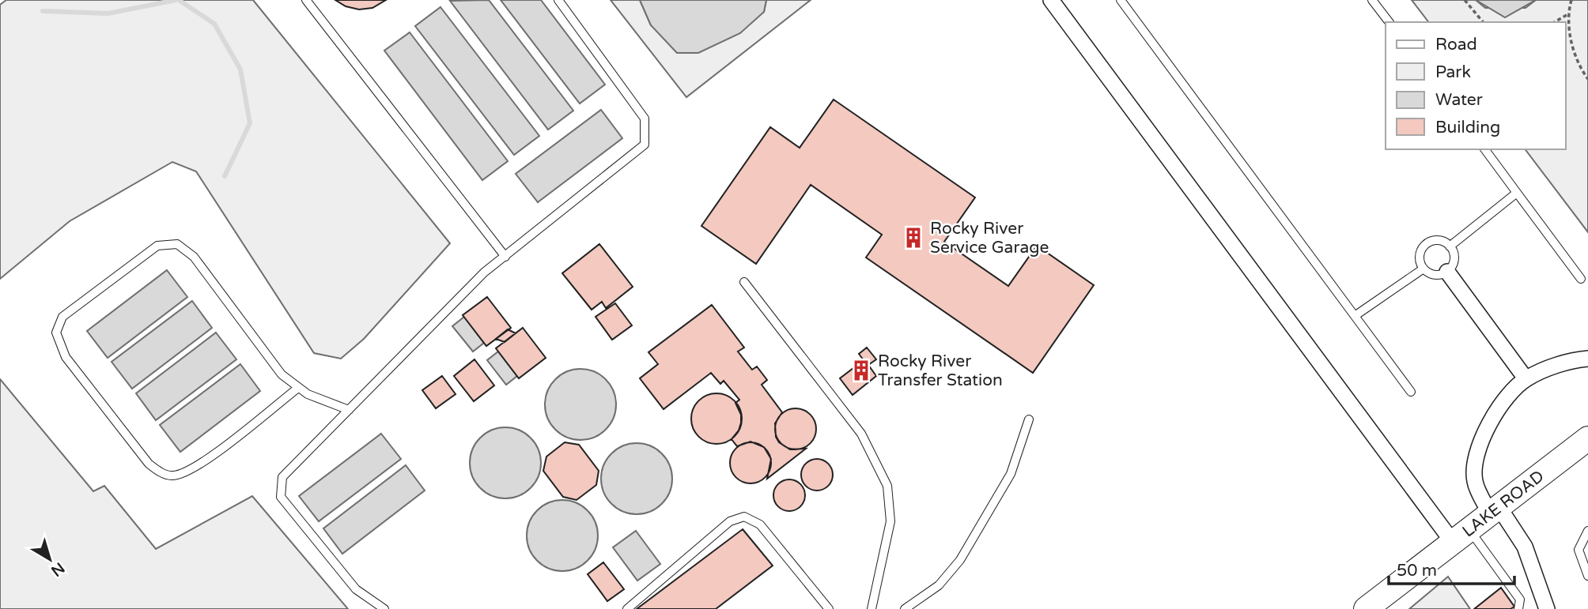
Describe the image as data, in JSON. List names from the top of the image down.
{
  "streets": {
    "main road": ["LAKE ROAD"]
  },
  "places": {
    "building": ["Rocky River Service Garage", "Rocky River Transfer Station"]
  },
  "legend": [
    "Road",
    "Park",
    "Water",
    "Building"
  ],
  "scale_bar": "50 m",
  "north": "bottom right"
}
